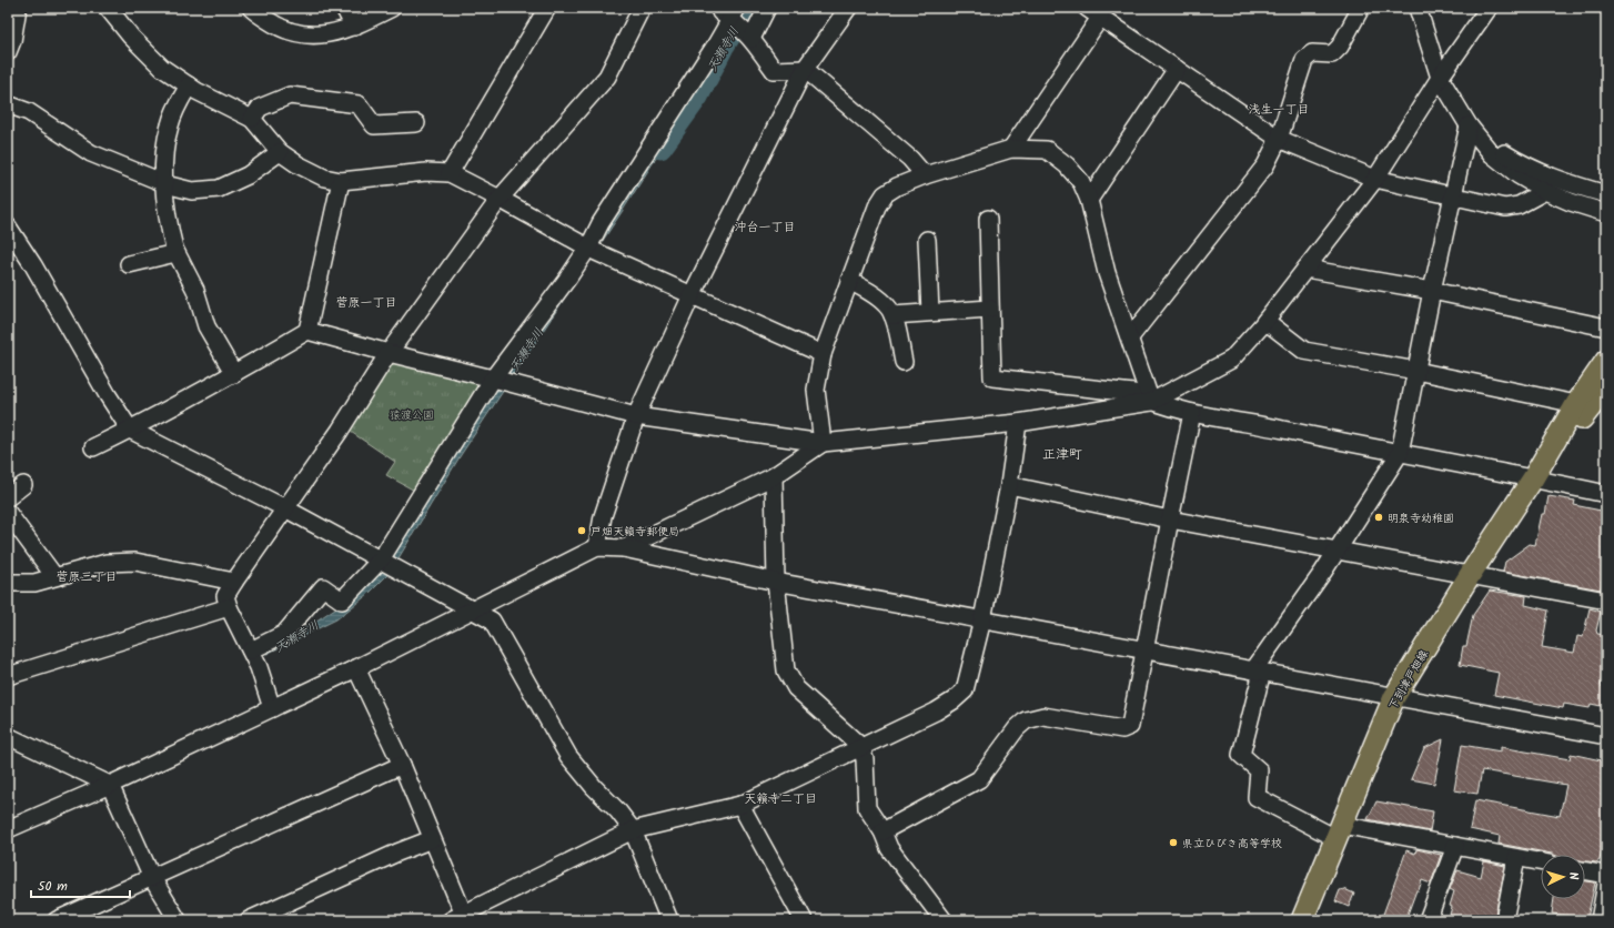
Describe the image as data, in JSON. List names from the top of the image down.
{
  "streets": {
    "main road": ["下到津戸畑線"]
  },
  "districts": [
    "浅生一丁目",
    "沖台一丁目",
    "菅原一丁目",
    "正津町",
    "菅原三丁目",
    "天籟寺二丁目"
  ],
  "water": ["天瀬寺川"],
  "parks": ["猿渡公園"],
  "places": ["明泉寺幼稚園", "戸畑天籟寺郵便局", "県立ひびき高等学校"],
  "scale_bar": "50 m",
  "north": "right"
}
